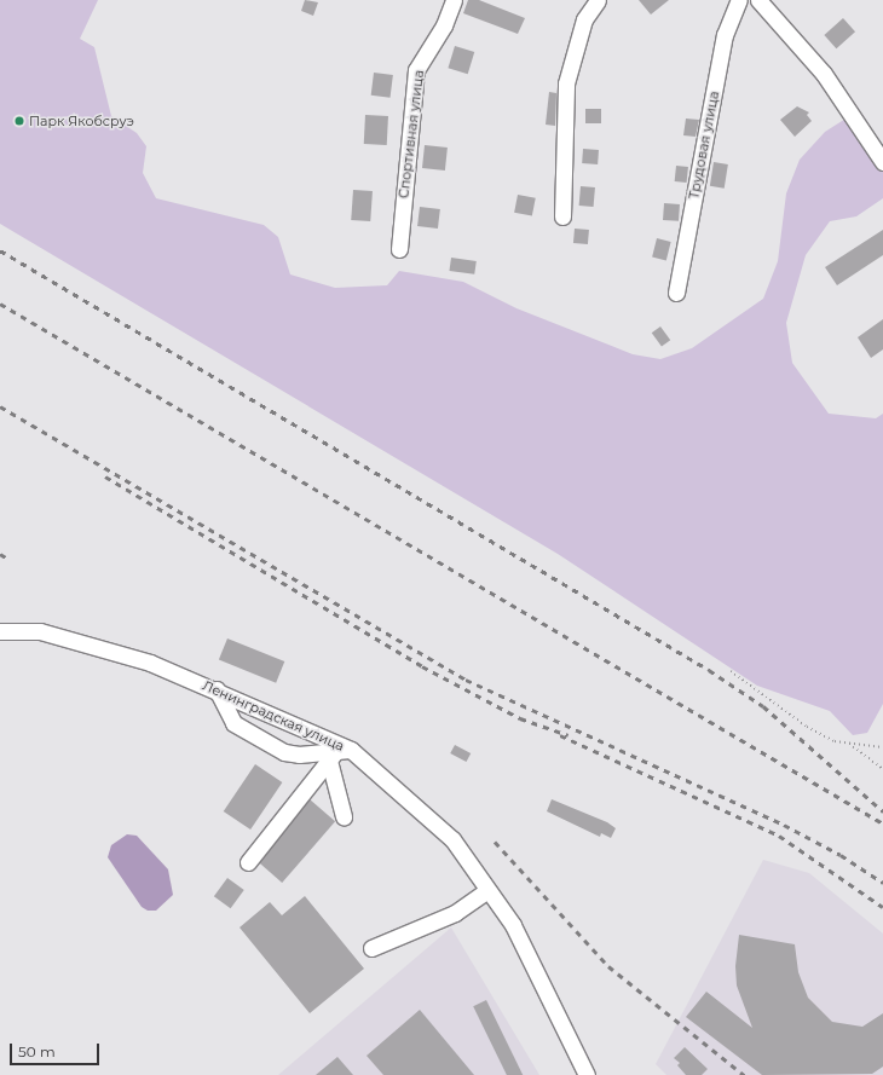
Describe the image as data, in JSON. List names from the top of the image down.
{
  "streets": {
    "street": ["Спортивная улица", "Трудовая улица", "Ленинградская улица"]
  },
  "places": ["Парк Якобсруэ"],
  "scale_bar": "50 m"
}
